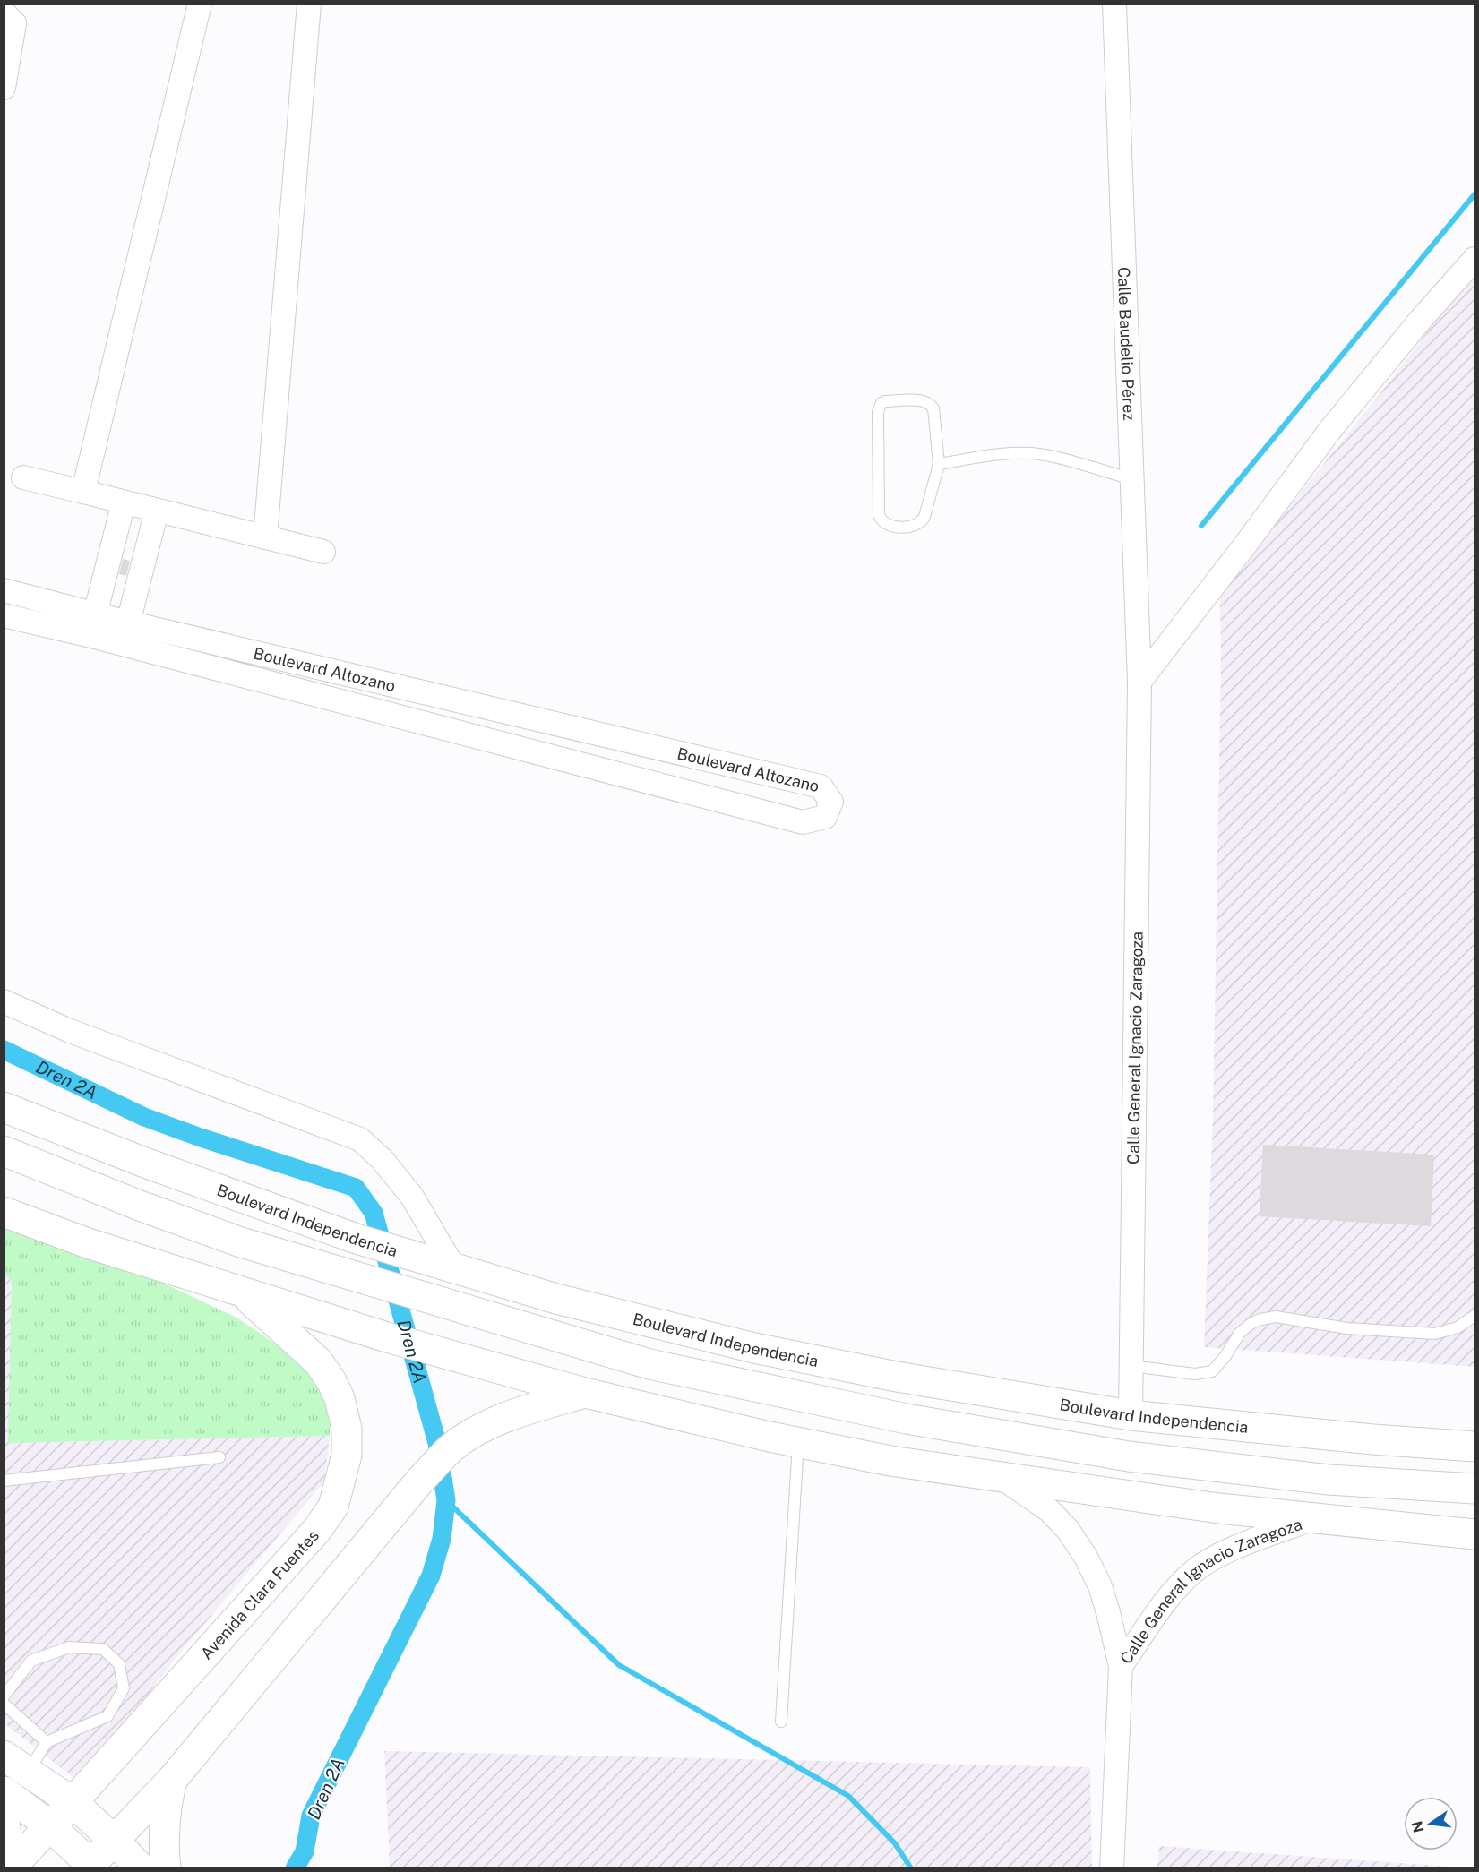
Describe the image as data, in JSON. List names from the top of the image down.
{
  "streets": {
    "main road": ["Boulevard Independencia", "Avenida Clara Fuentes"],
    "street": ["Calle Baudelio Pérez", "Boulevard Altozano", "Calle General Ignacio Zaragoza"]
  },
  "crossings": [
    ["Calle Baudelio Pérez", "Calle General Ignacio Zaragoza"],
    ["Calle General Ignacio Zaragoza", "Boulevard Independencia"]
  ],
  "water": ["Dren 2A"],
  "north": "left"
}
